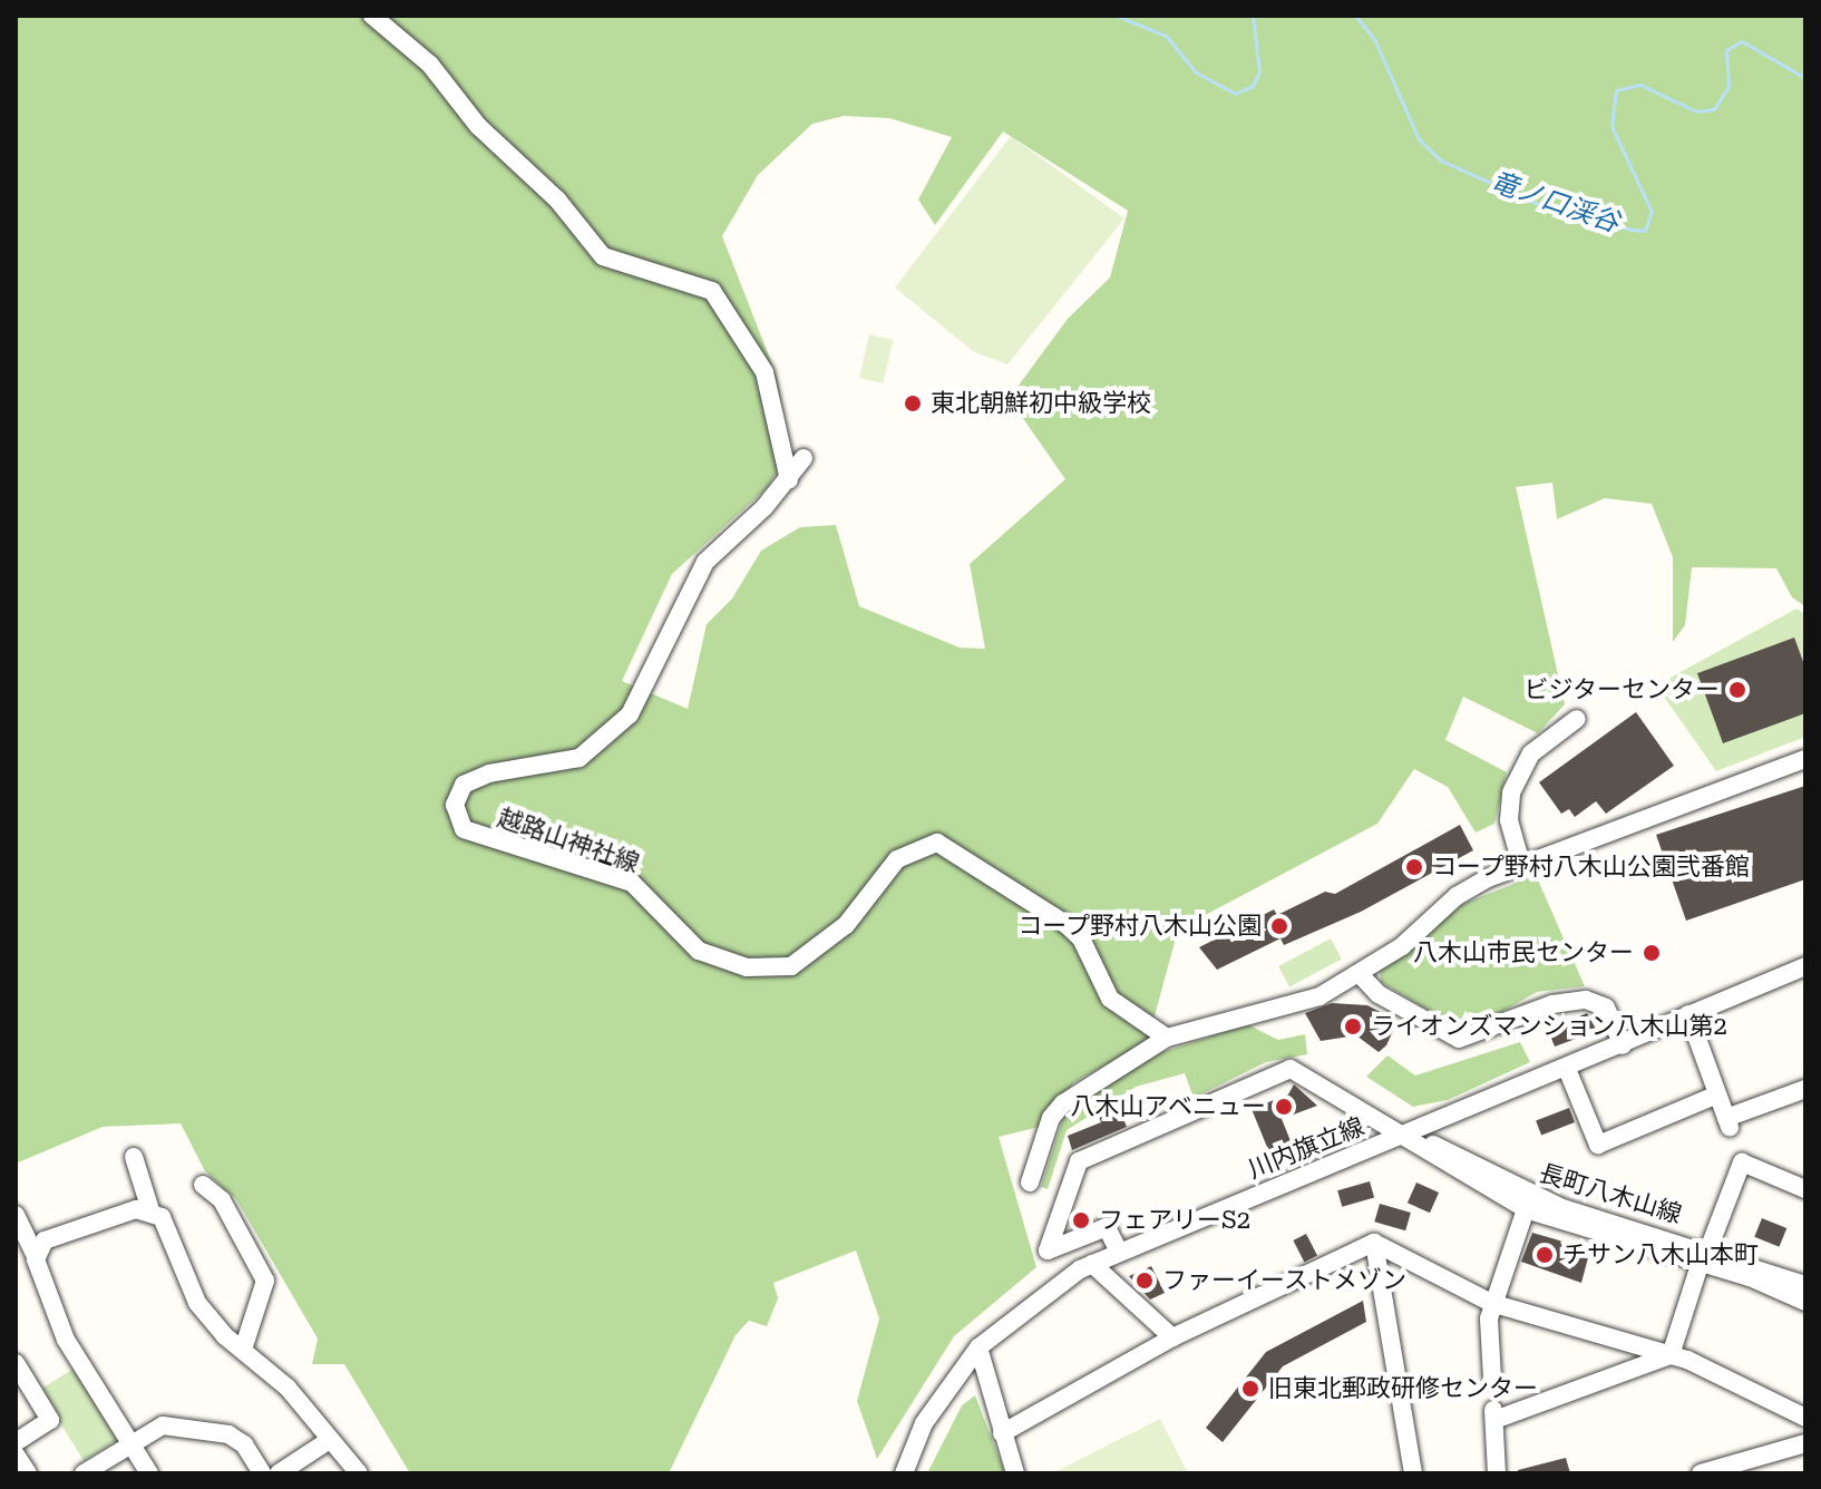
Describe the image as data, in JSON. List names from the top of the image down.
{
  "streets": {
    "street": ["越路山神社線", "川内旗立線", "長町八木山線"]
  },
  "crossings": [
    ["川内旗立線", "長町八木山線"]
  ],
  "water": ["竜ノ口渓谷"],
  "places": [
    "東北朝鮮初中級学校",
    "ビジターセンター",
    "コープ野村八木山公園弐番館",
    "コープ野村八木山公園",
    "八木山市民センター",
    "ライオンズマンション八木山第2",
    "八木山アベニュー",
    "フェアリーS2",
    "チサン八木山本町",
    "ファーイーストメゾン",
    "旧東北郵政研修センター"
  ]
}
